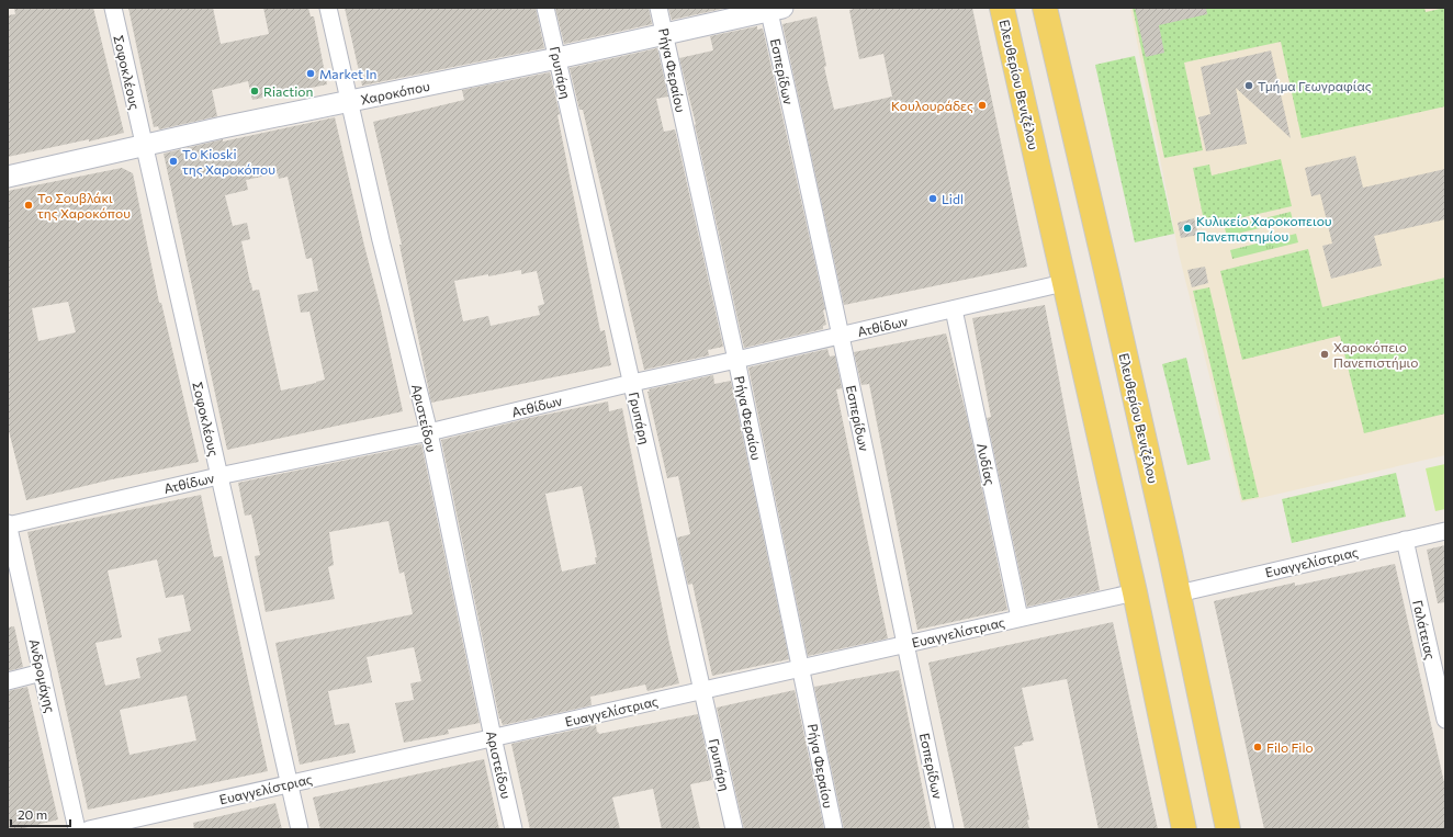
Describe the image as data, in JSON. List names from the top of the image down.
{
  "streets": {
    "main road": ["Ελευθερίου Βενιζέλου"],
    "street": [
      "Ρήγα Φεραίου",
      "Εσπερίδων",
      "Σοφοκλέους",
      "Γρυπάρη",
      "Χαροκόπου",
      "Ατθίδων",
      "Αριστείδου",
      "Λυδίας",
      "Ευαγγελίστριας",
      "Γαλάτειας",
      "Ανδρομάχης"
    ]
  },
  "crossings": [
    ["Ρήγα Φεραίου", "Χαροκόπου"],
    ["Ρήγα Φεραίου", "Ατθίδων"],
    ["Ρήγα Φεραίου", "Ευαγγελίστριας"],
    ["Εσπερίδων", "Χαροκόπου"],
    ["Εσπερίδων", "Ατθίδων"],
    ["Εσπερίδων", "Ευαγγελίστριας"],
    ["Σοφοκλέους", "Χαροκόπου"],
    ["Σοφοκλέους", "Ατθίδων"],
    ["Σοφοκλέους", "Ευαγγελίστριας"],
    ["Γρυπάρη", "Χαροκόπου"],
    ["Γρυπάρη", "Ατθίδων"],
    ["Γρυπάρη", "Ευαγγελίστριας"],
    ["Ελευθερίου Βενιζέλου", "Ατθίδων"],
    ["Ελευθερίου Βενιζέλου", "Ευαγγελίστριας"],
    ["Χαροκόπου", "Αριστείδου"],
    ["Ατθίδων", "Αριστείδου"],
    ["Ατθίδων", "Λυδίας"],
    ["Ατθίδων", "Ανδρομάχης"],
    ["Αριστείδου", "Ευαγγελίστριας"],
    ["Λυδίας", "Ευαγγελίστριας"],
    ["Ευαγγελίστριας", "Γαλάτειας"]
  ],
  "places": [
    "Market In",
    "Τμήμα Γεωγραφίας",
    "Riaction",
    "Κουλουράδες",
    "Το Kioski της Χαροκόπου",
    "Lidl",
    "Το Σουβλάκι της Χαροκόπου",
    "Κυλικείο Χαροκοπειου Πανεπιστημίου",
    "Χαροκόπειο Πανεπιστήμιο",
    "Filo Filo"
  ],
  "scale_bar": "20 m"
}
